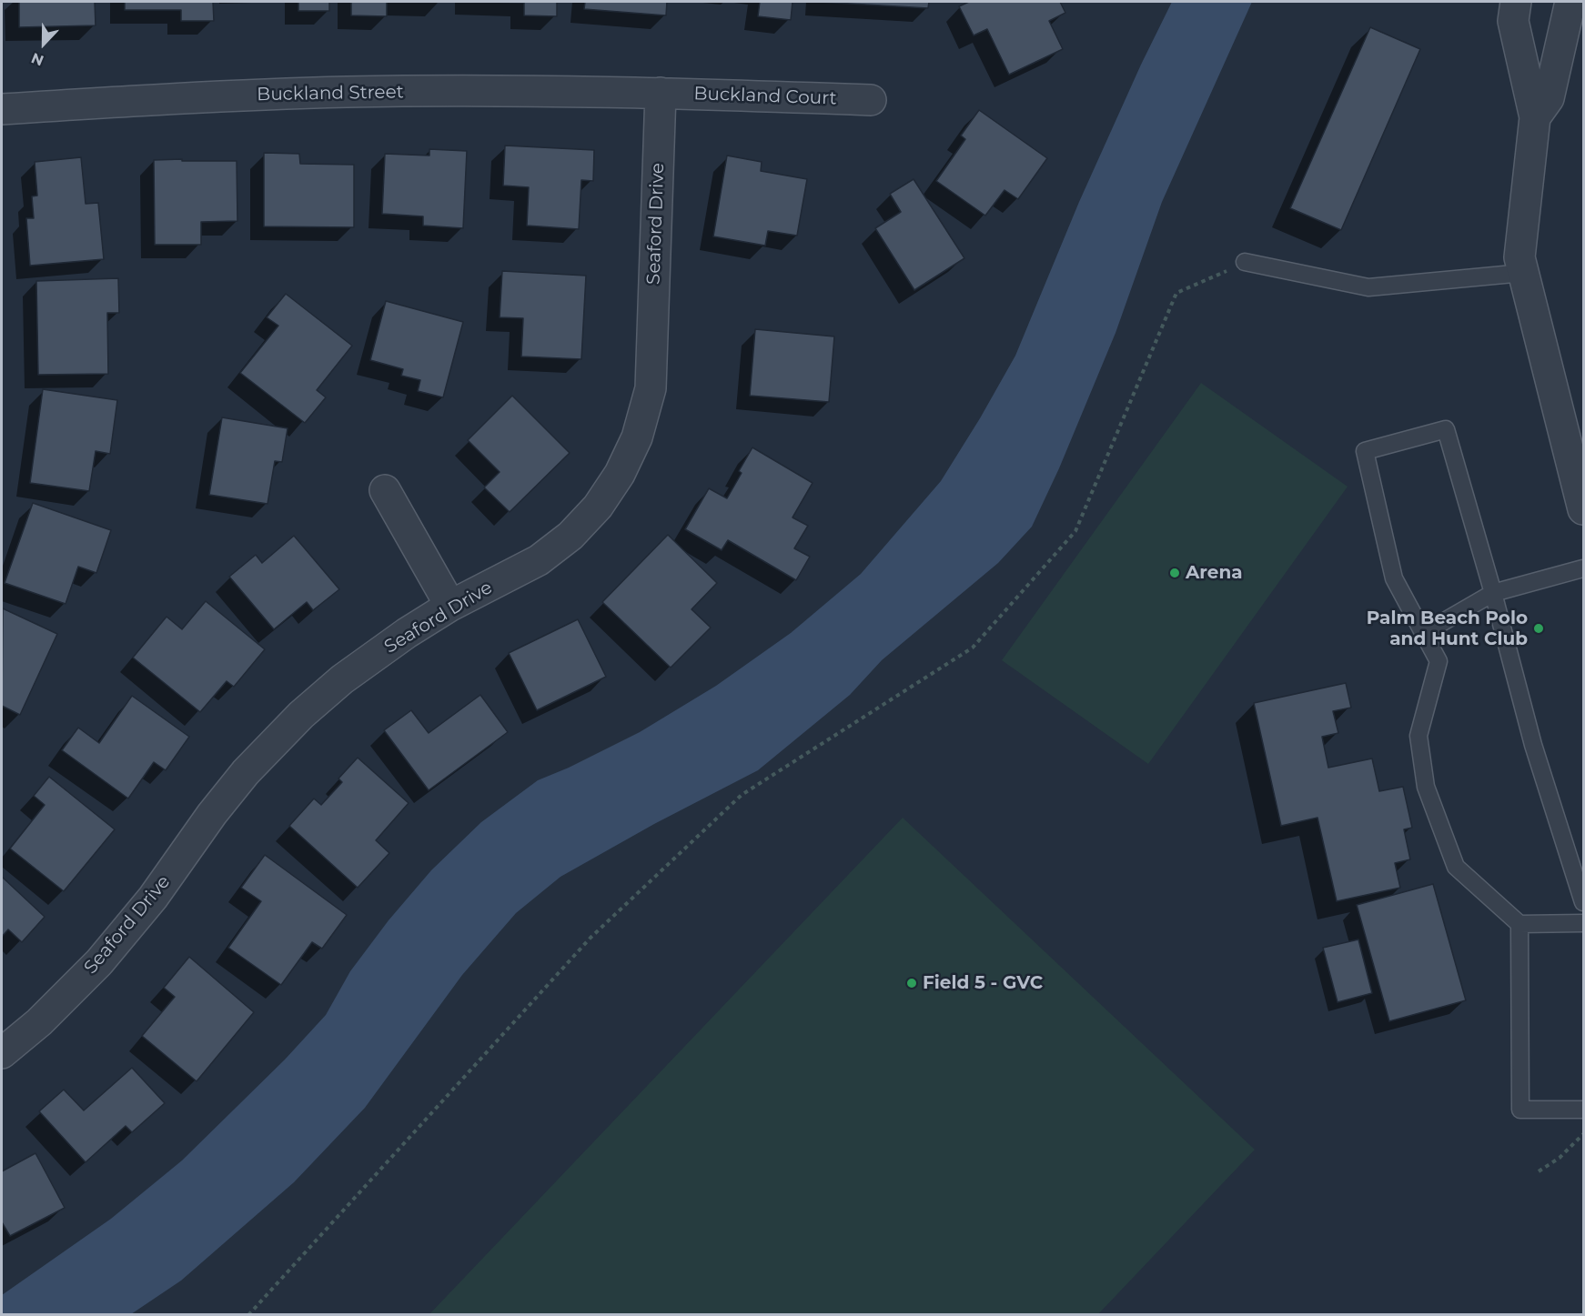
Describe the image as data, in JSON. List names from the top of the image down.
{
  "streets": {
    "street": ["Buckland Street", "Buckland Court", "Seaford Drive"]
  },
  "crossings": [
    ["Buckland Street", "Buckland Court"],
    ["Buckland Street", "Seaford Drive"],
    ["Buckland Court", "Seaford Drive"]
  ],
  "places": ["Arena", "Palm Beach Polo and Hunt Club", "Field 5 - GVC"],
  "north": "bottom"
}
